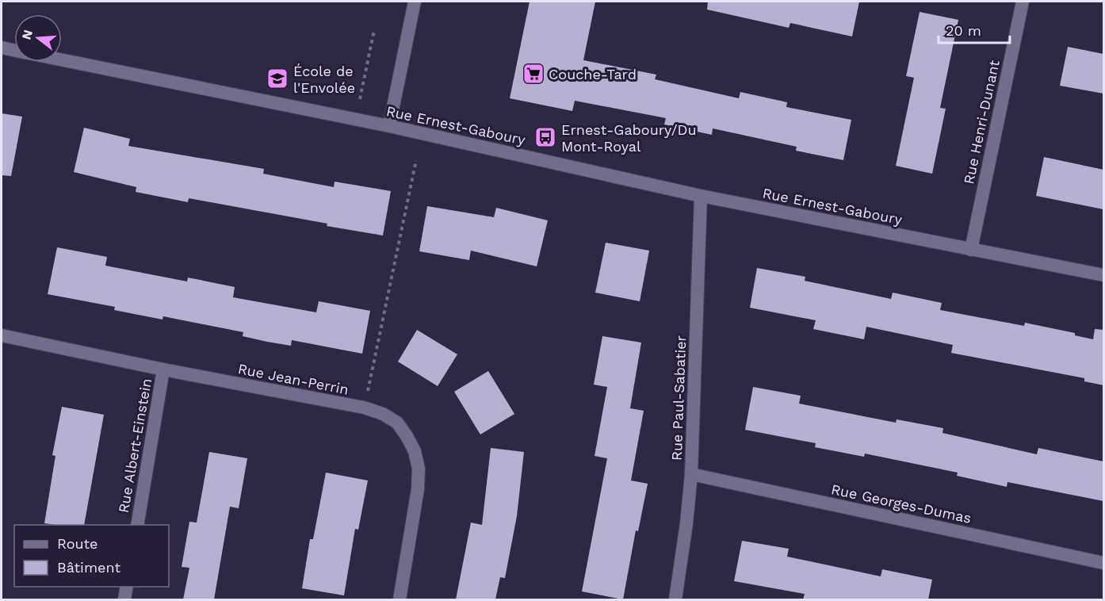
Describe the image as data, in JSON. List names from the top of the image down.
{
  "streets": {
    "street": [
      "Rue Henri-Dunant",
      "Rue Ernest-Gaboury",
      "Rue Jean-Perrin",
      "Rue Paul-Sabatier",
      "Rue Albert-Einstein",
      "Rue Georges-Dumas"
    ]
  },
  "crossings": [
    ["Rue Henri-Dunant", "Rue Ernest-Gaboury"],
    ["Rue Ernest-Gaboury", "Rue Paul-Sabatier"],
    ["Rue Jean-Perrin", "Rue Albert-Einstein"],
    ["Rue Paul-Sabatier", "Rue Georges-Dumas"]
  ],
  "places": {
    "supermarket": ["Couche-Tard"],
    "school or university": ["École de l'Envolée"],
    "bus stop": ["Ernest-Gaboury/Du Mont-Royal"]
  },
  "legend": ["Route", "Bâtiment"],
  "scale_bar": "20 m",
  "north": "left"
}
